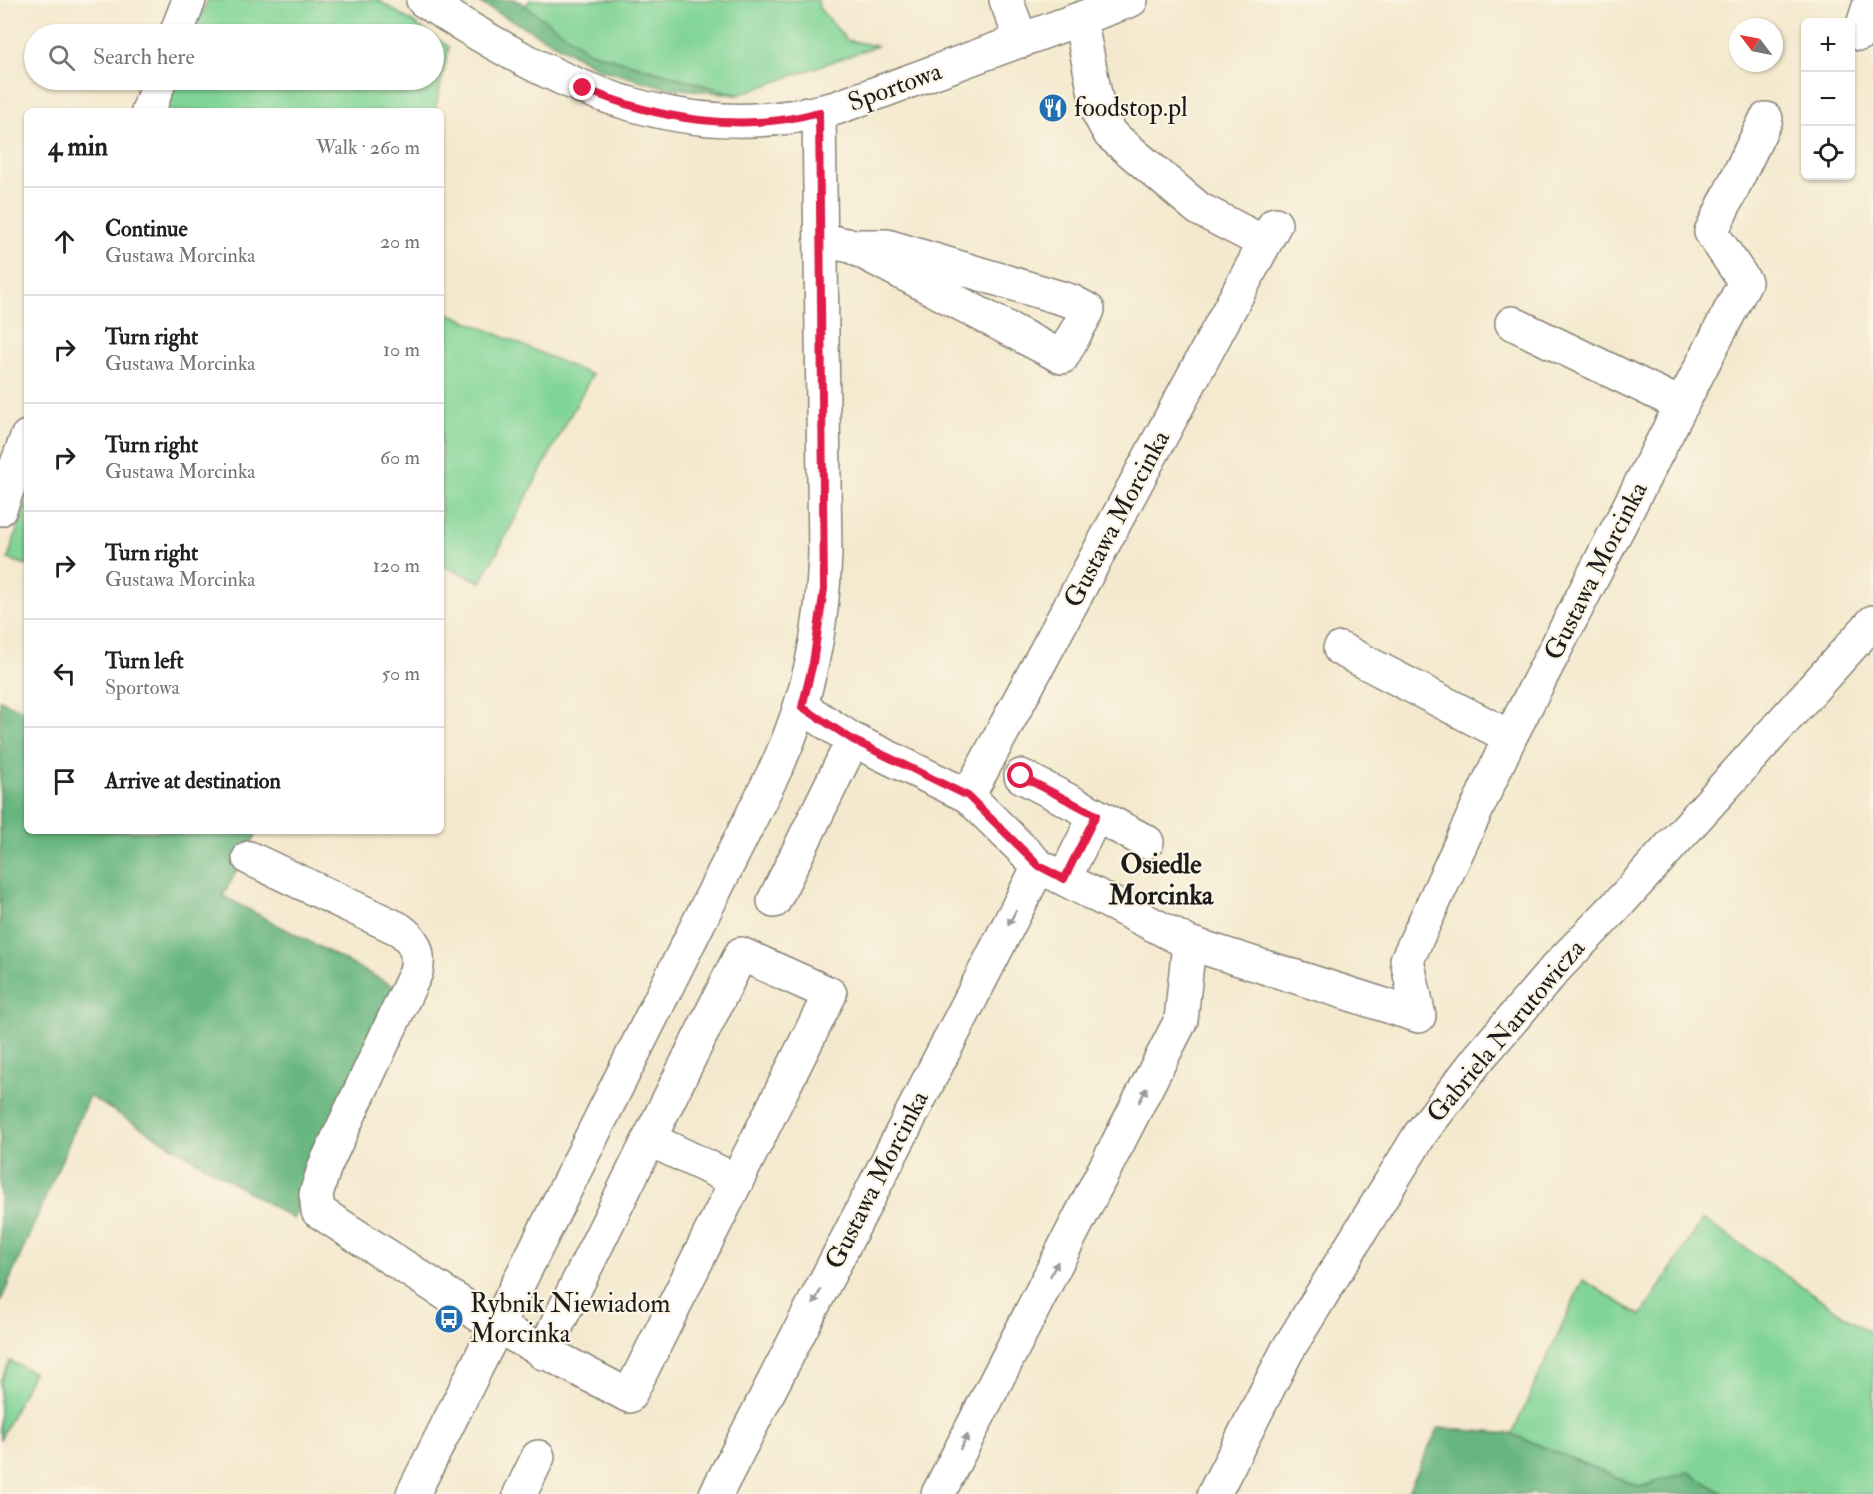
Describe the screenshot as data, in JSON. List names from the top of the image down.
{
  "streets": {
    "street": ["Sportowa", "Gustawa Morcinka", "Gabriela Narutowicza"]
  },
  "crossings": [
    ["Sportowa", "Gustawa Morcinka"]
  ],
  "districts": ["Osiedle Morcinka"],
  "places": {
    "restaurant": ["foodstop.pl"],
    "bus stop": ["Rybnik Niewiadom Morcinka"]
  },
  "north": "top left",
  "page": {
    "map_buttons": ["+", "−"],
    "search": "Search here",
    "heading": ["4 min", "Walk · 260 m"],
    "list": [
      ["Continue", "Gustawa Morcinka", "20 m"],
      ["Turn right", "Gustawa Morcinka", "10 m"],
      ["Turn right", "Gustawa Morcinka", "60 m"],
      ["Turn right", "Gustawa Morcinka", "120 m"],
      ["Turn left", "Sportowa", "50 m"],
      "Arrive at destination"
    ]
  }
}
